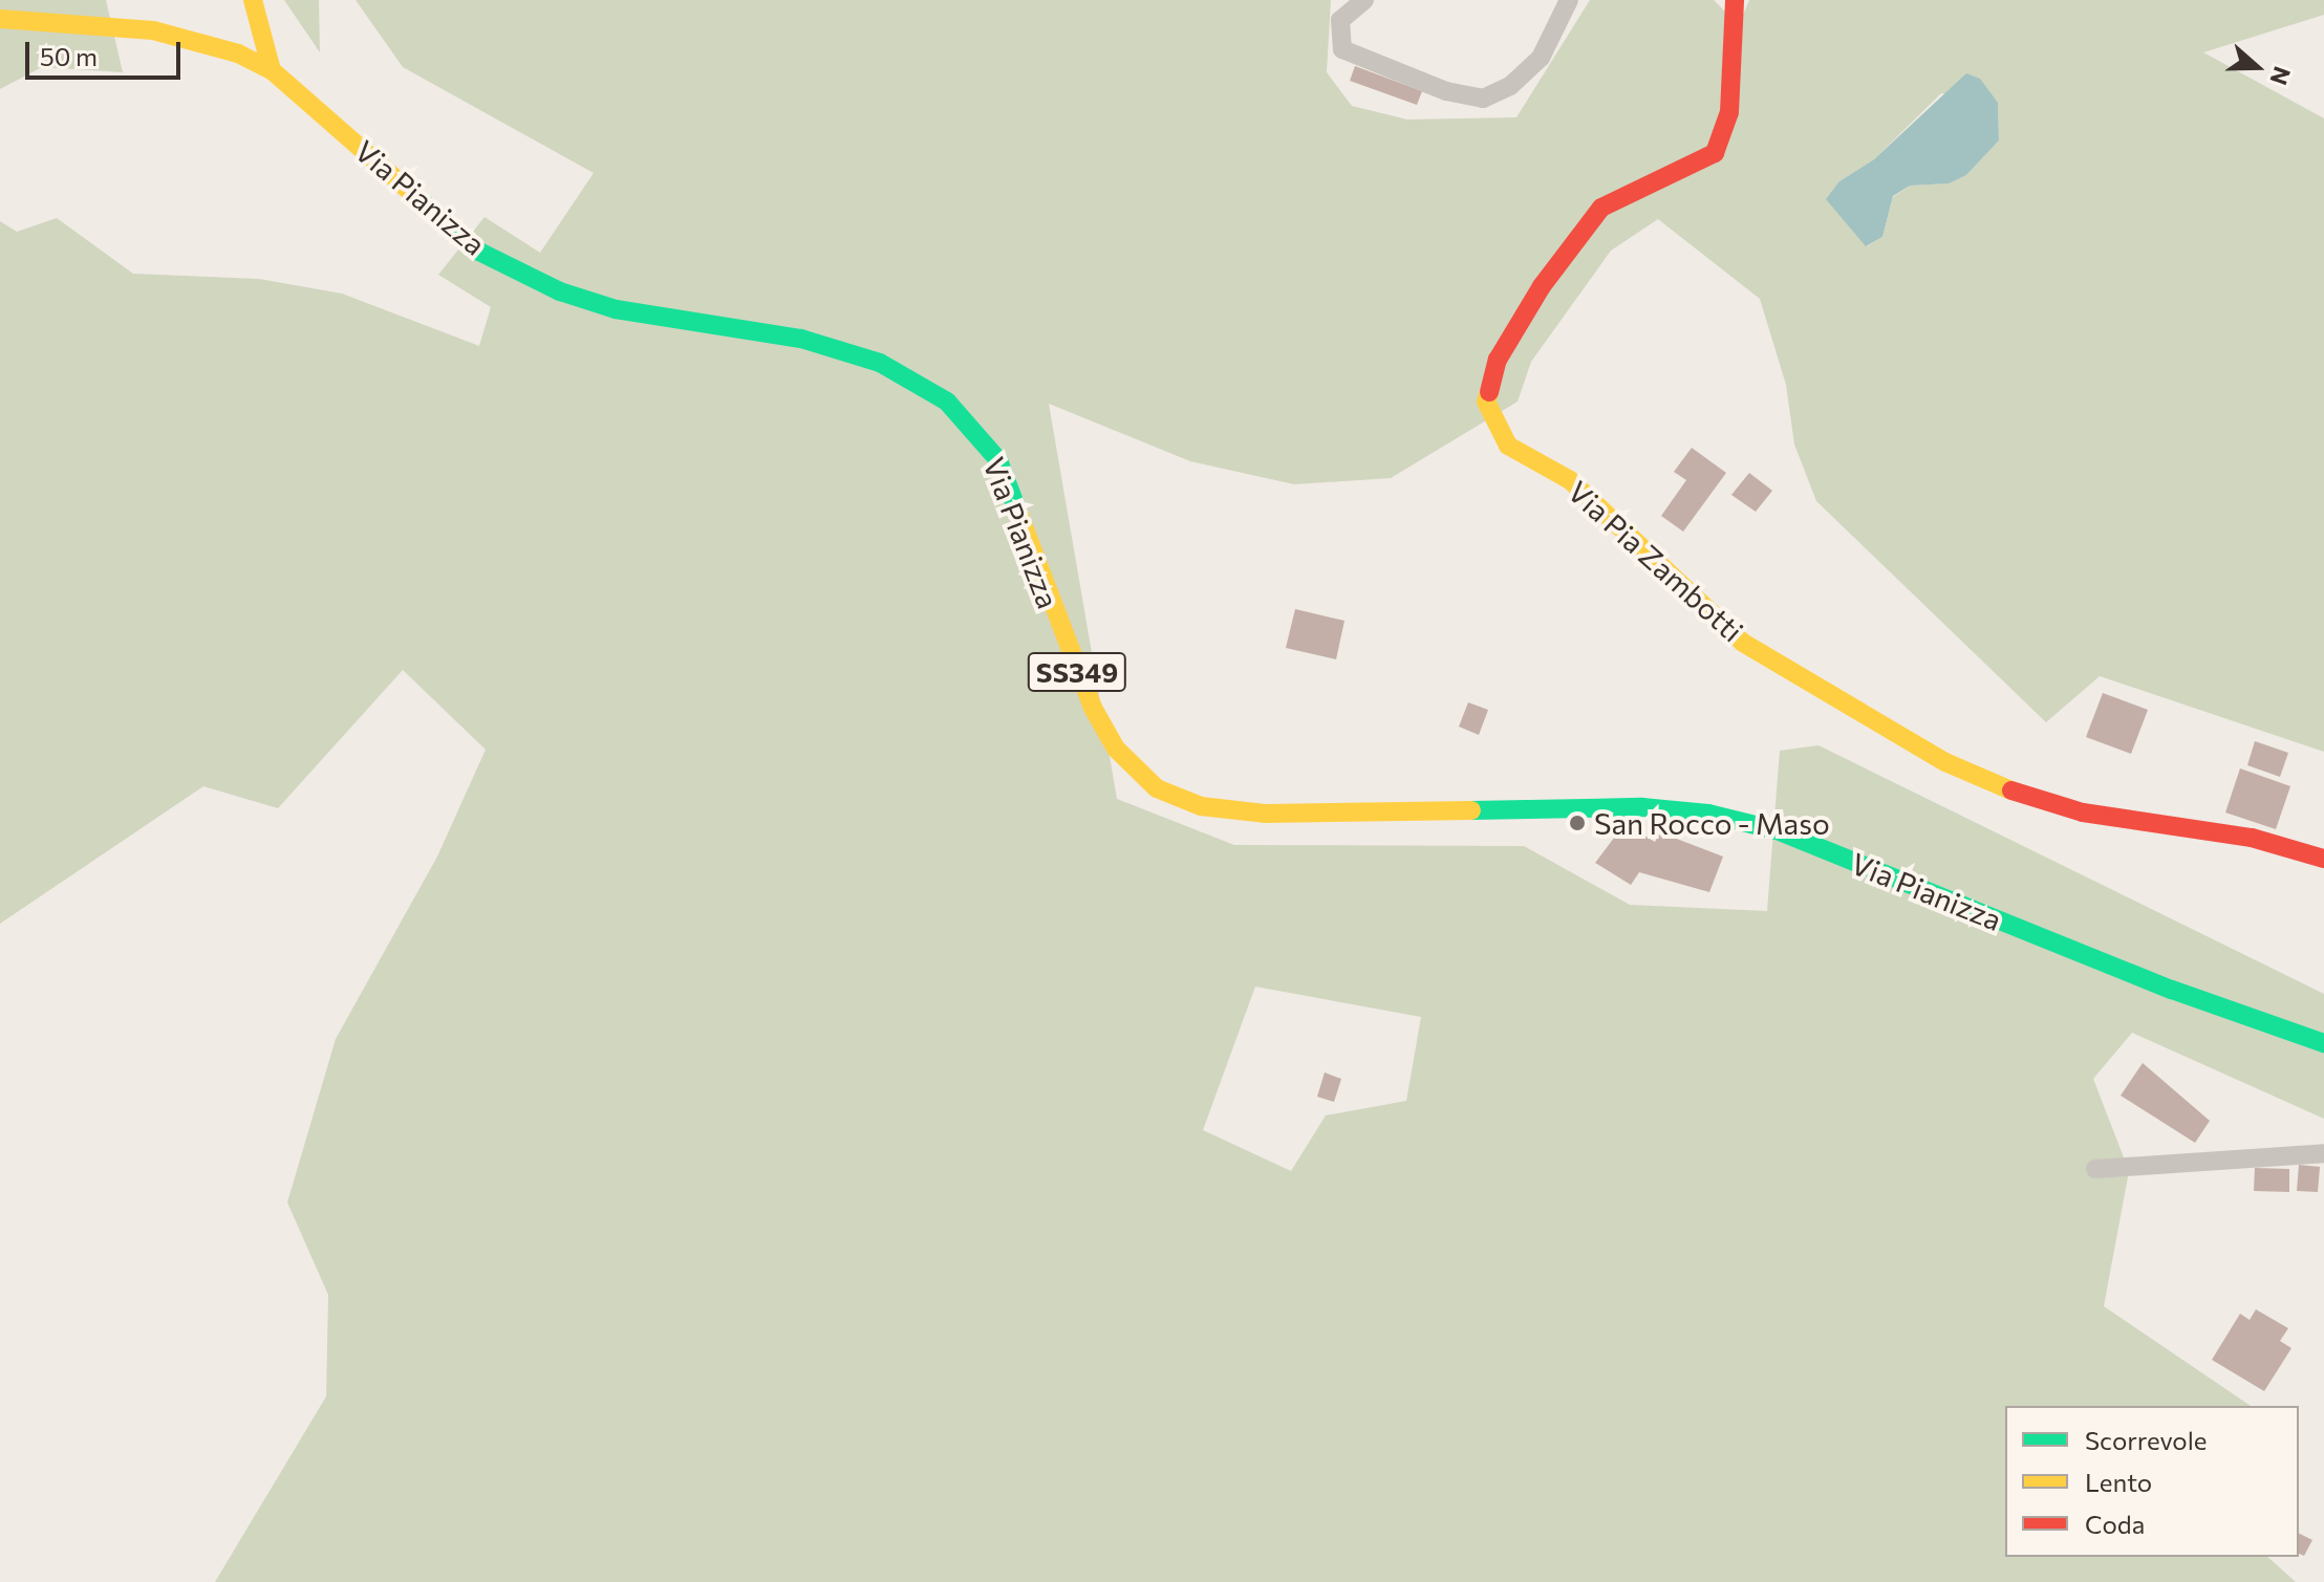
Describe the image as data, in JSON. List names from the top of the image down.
{
  "streets": {
    "main road": ["Via Pianizza", "Via Pia Zambotti", "SS349"]
  },
  "places": ["San Rocco - Maso"],
  "legend": ["Scorrevole", "Lento", "Coda"],
  "scale_bar": "50 m",
  "north": "right"
}
